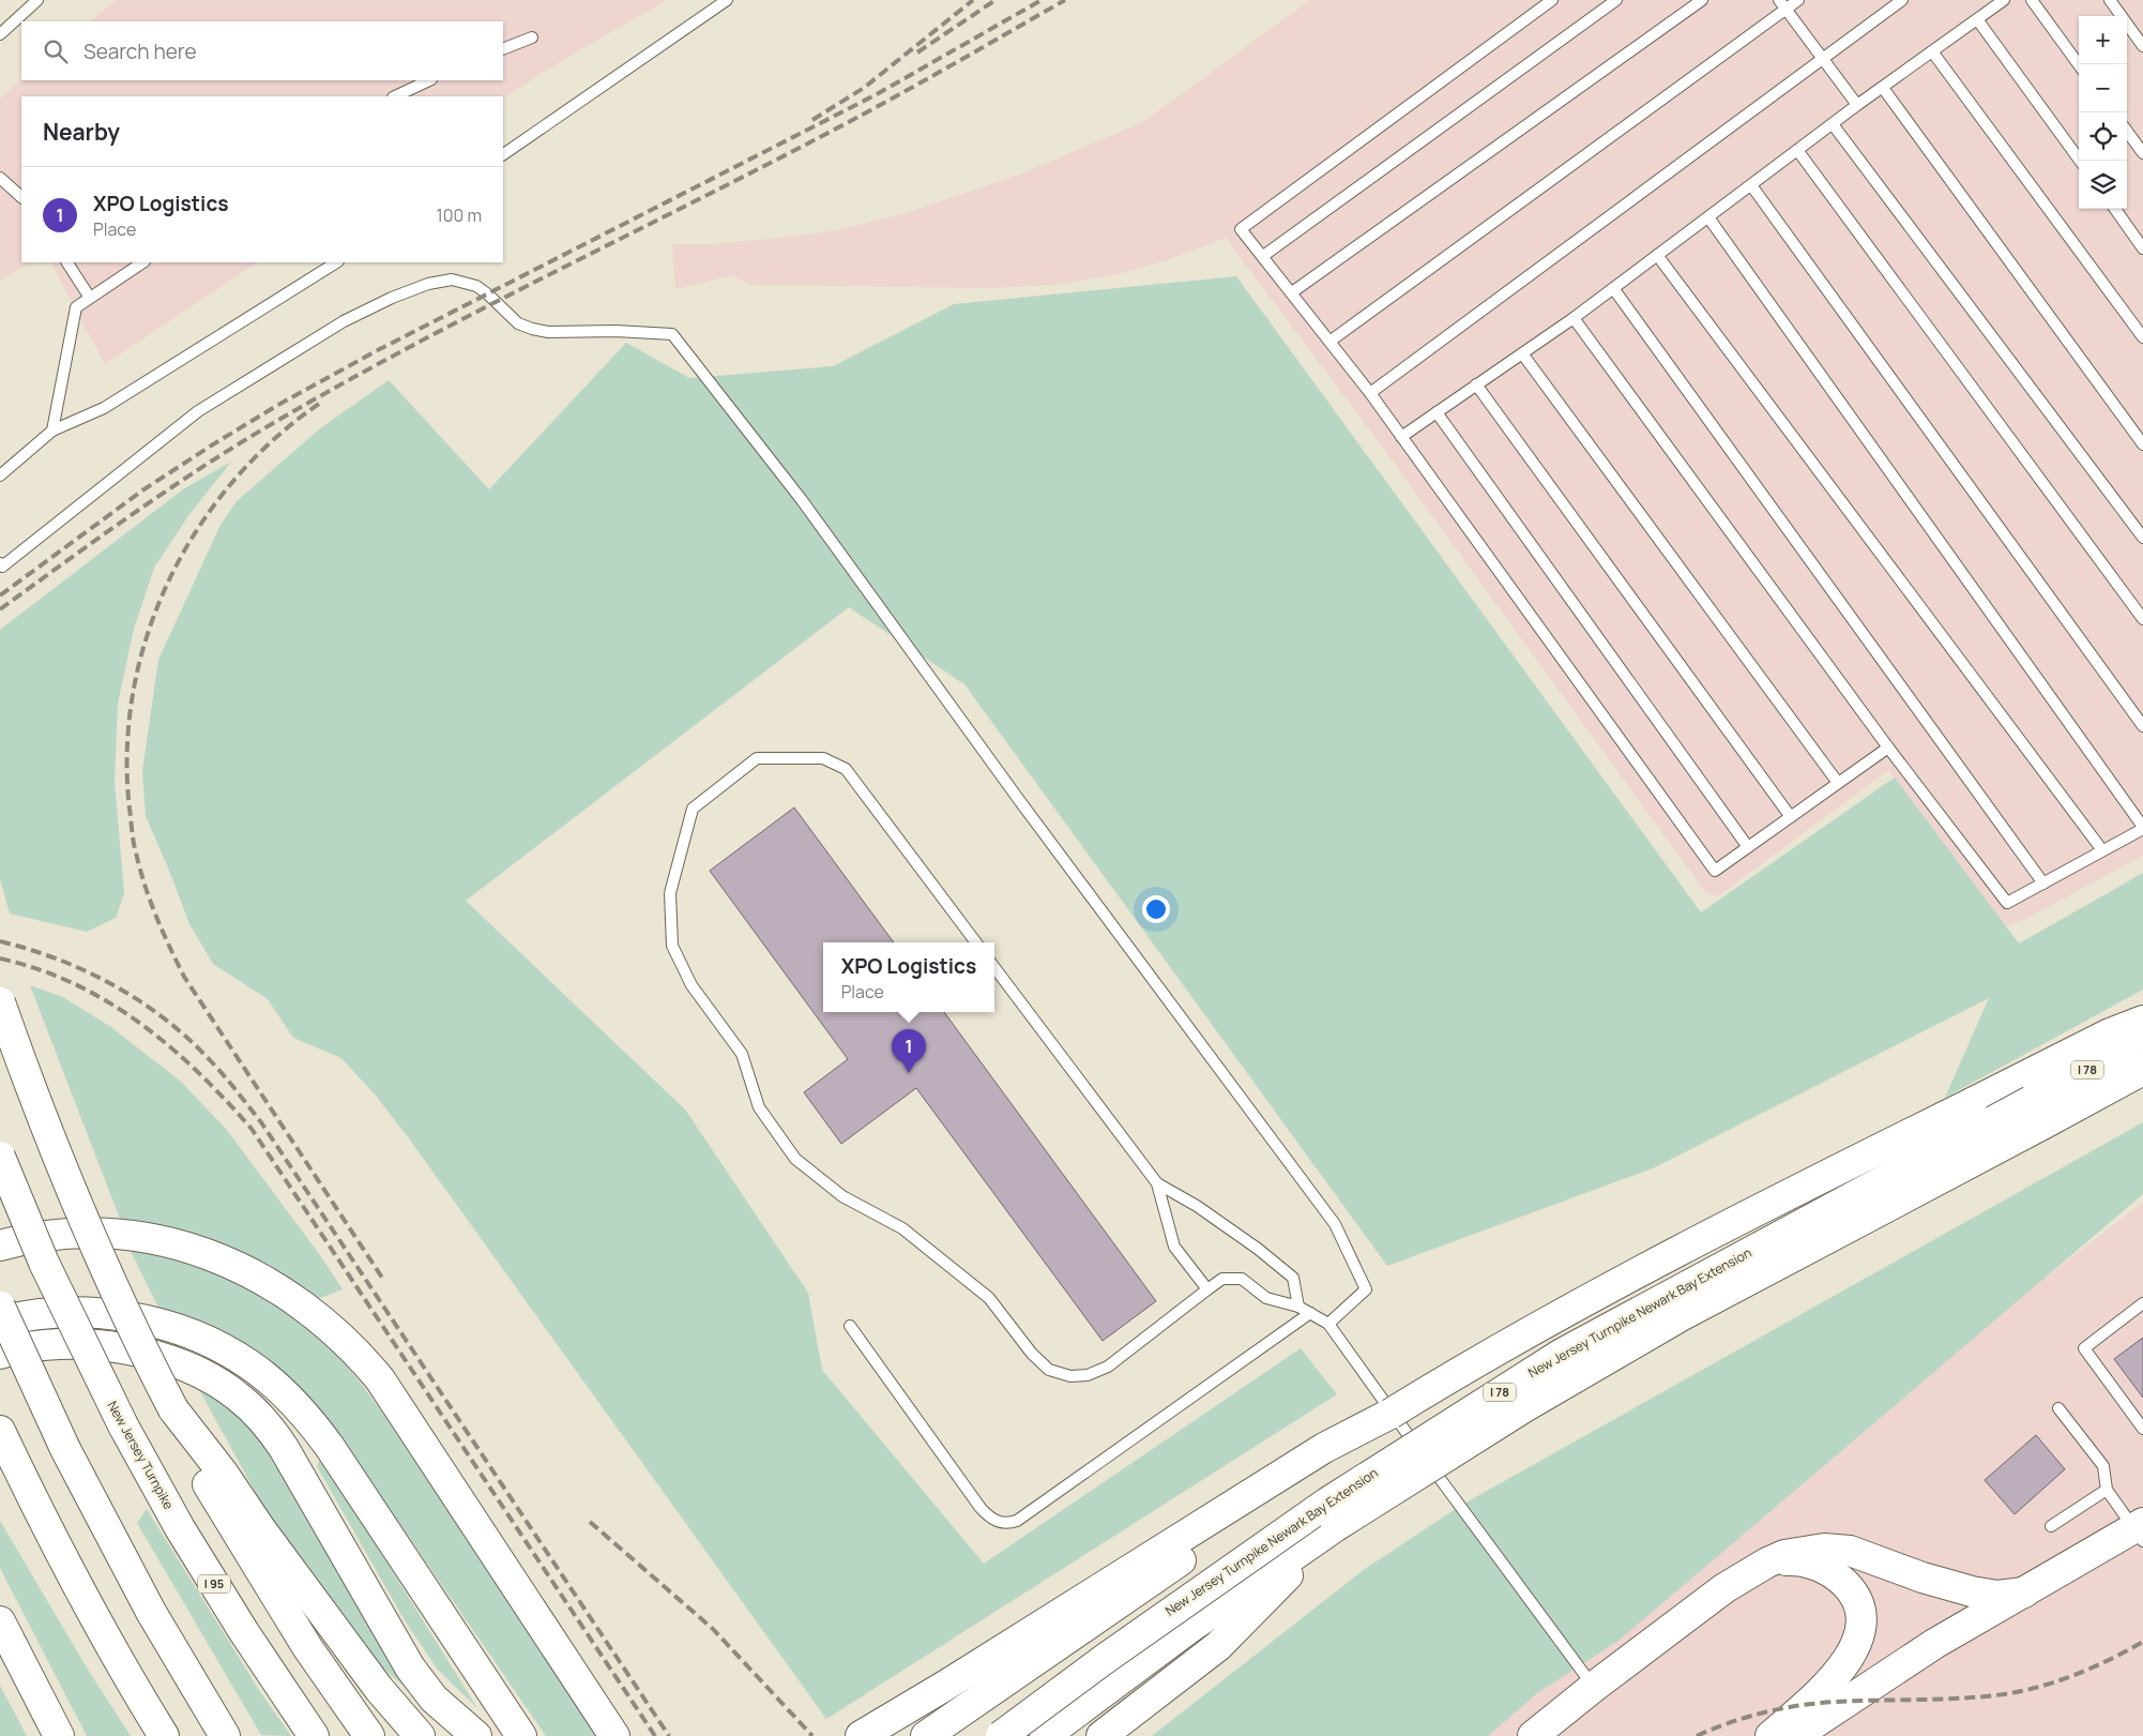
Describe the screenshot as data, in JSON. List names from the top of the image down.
{
  "streets": {
    "main road": [
      "I 78",
      "New Jersey Turnpike Newark Bay Extension",
      "New Jersey Turnpike",
      "I 95"
    ]
  },
  "page": {
    "map_buttons": ["+", "−"],
    "search": "Search here",
    "heading": "Nearby",
    "list": [
      {
        "mark": "1",
        "name": "XPO Logistics",
        "note": "Place",
        "value": "100 m"
      }
    ],
    "popup": ["XPO Logistics", "Place"],
    "pins": "1"
  }
}
